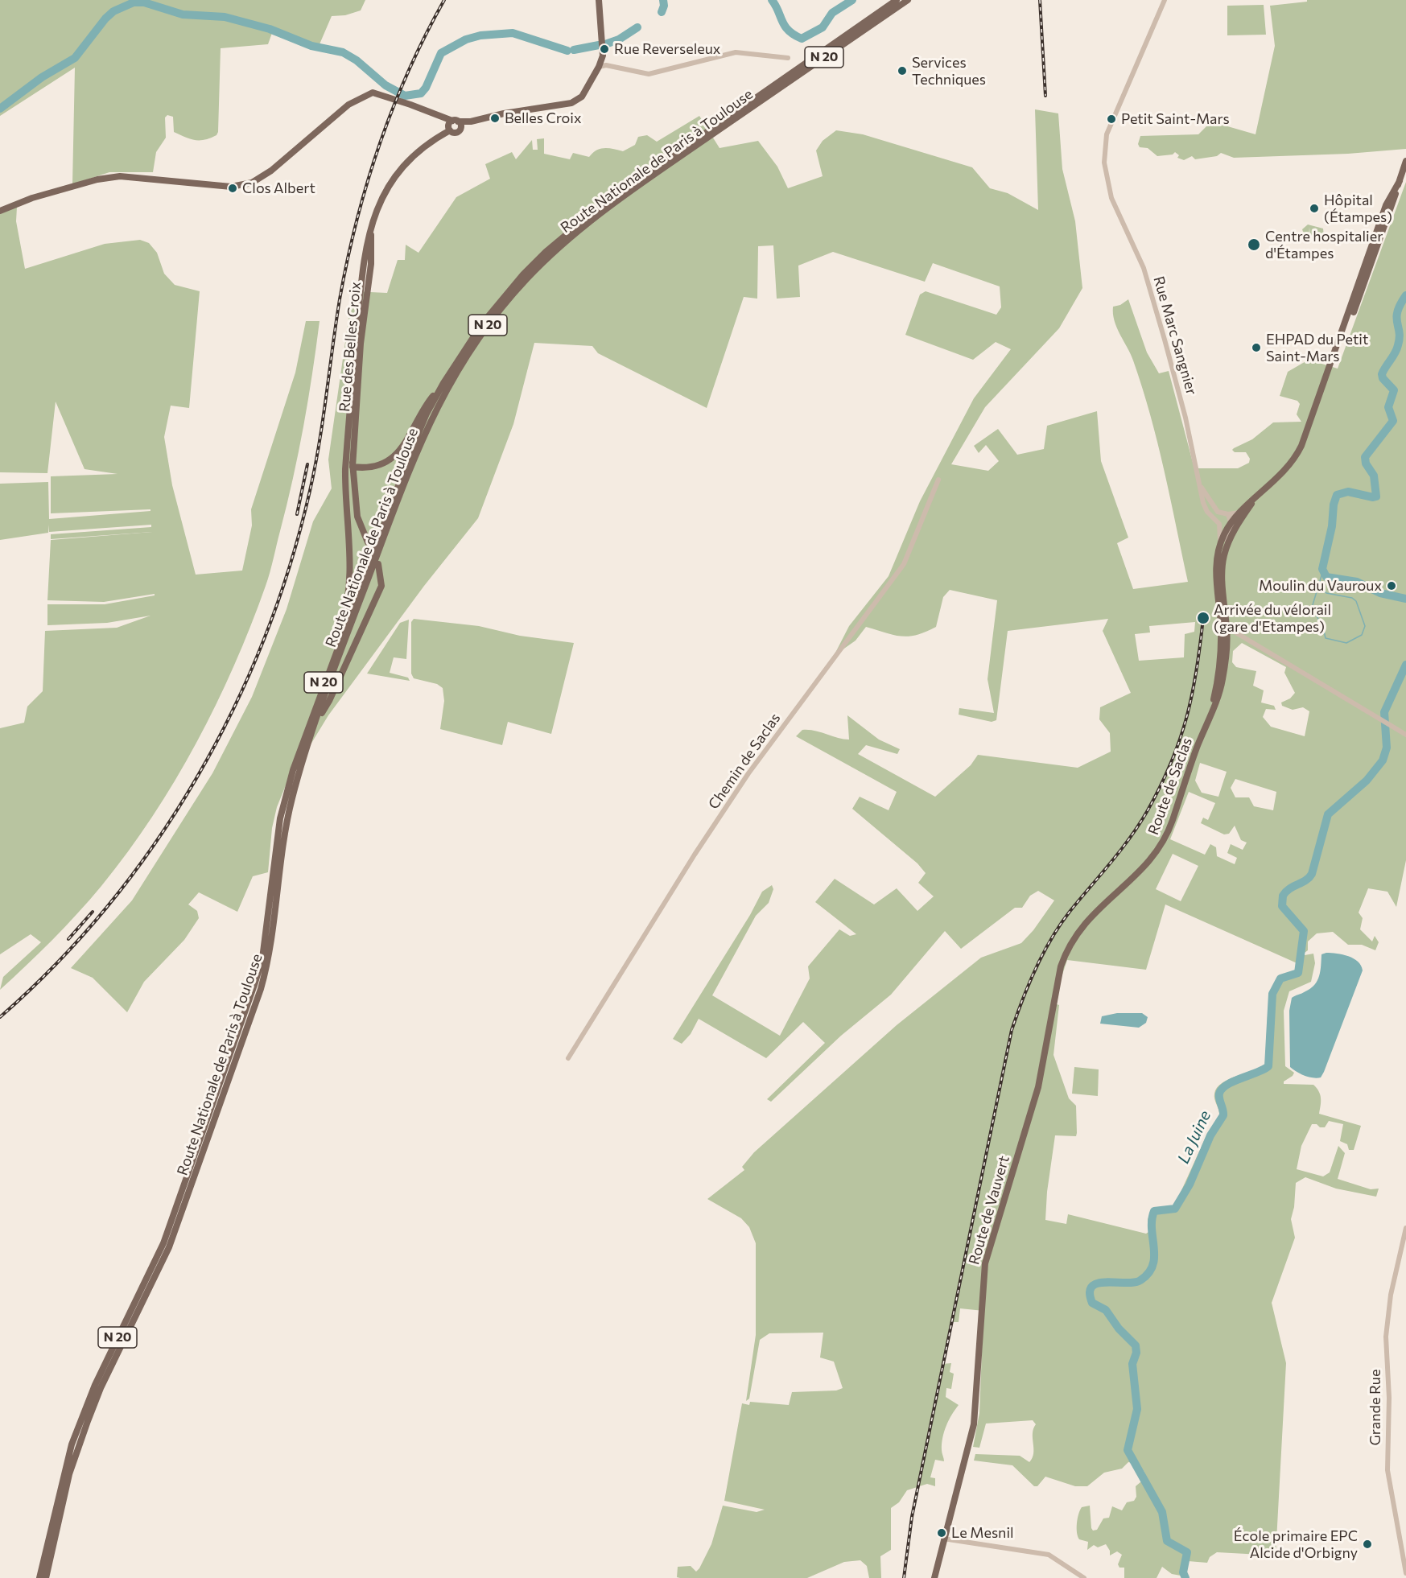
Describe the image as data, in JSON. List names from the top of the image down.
{
  "streets": {
    "main road": [
      "N 20",
      "Route Nationale de Paris à Toulouse",
      "Rue des Belles Croix",
      "Route de Saclas",
      "Route de Vauvert"
    ],
    "street": ["Rue Marc Sangnier", "Chemin de Saclas", "Grande Rue"]
  },
  "crossings": [
    ["Route de Saclas", "Route de Vauvert"]
  ],
  "water": ["La Juine"],
  "places": [
    "Rue Reverseleux",
    "Services Techniques",
    "Belles Croix",
    "Petit Saint-Mars",
    "Clos Albert",
    "Hôpital (Étampes)",
    "Centre hospitalier d'Étampes",
    "EHPAD du Petit Saint-Mars",
    "Moulin du Vauroux",
    "Arrivée du vélorail (gare d'Etampes)",
    "Le Mesnil",
    "École primaire EPC Alcide d'Orbigny"
  ]
}
